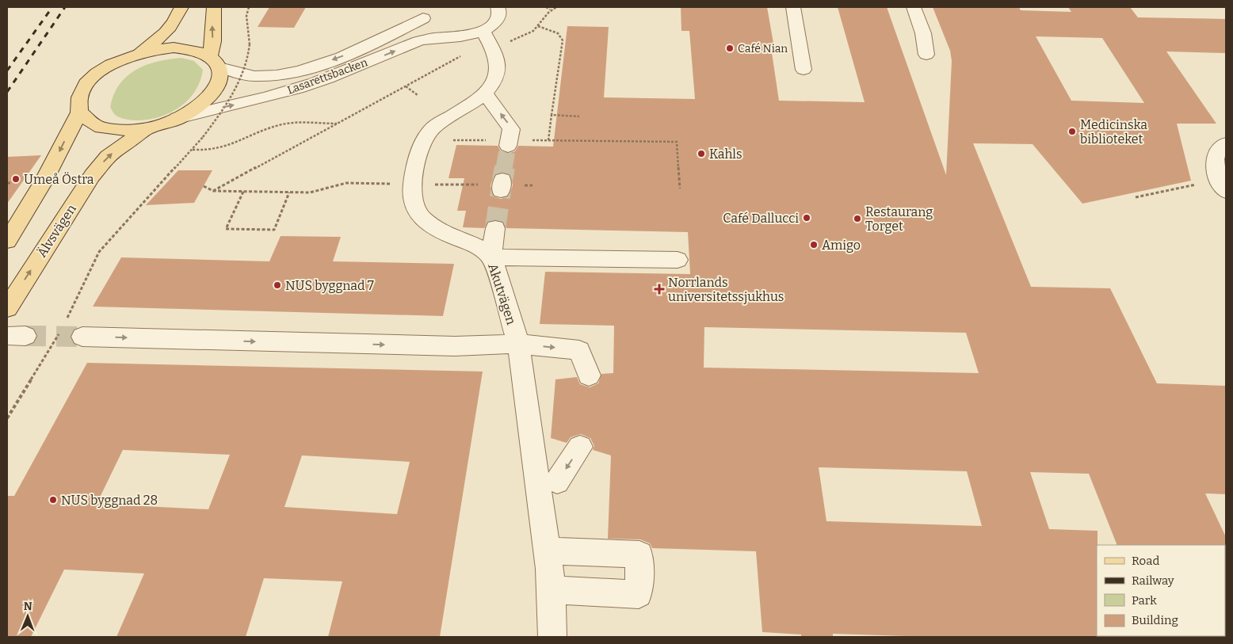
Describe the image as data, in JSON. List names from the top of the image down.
{
  "streets": {
    "main road": ["Älvsvägen"],
    "street": ["Lasarettsbacken", "Akutvägen"]
  },
  "crossings": [
    ["Lasarettsbacken", "Akutvägen"]
  ],
  "places": {
    "other": [
      "Café Nian",
      "Medicinska biblioteket",
      "Kahls",
      "Umeå Östra",
      "Café Dallucci",
      "Restaurang Torget",
      "Amigo",
      "NUS byggnad 7",
      "NUS byggnad 28"
    ],
    "health": ["Norrlands universitetssjukhus"]
  },
  "legend": [
    "Road",
    "Railway",
    "Park",
    "Building"
  ],
  "north": "top"
}
